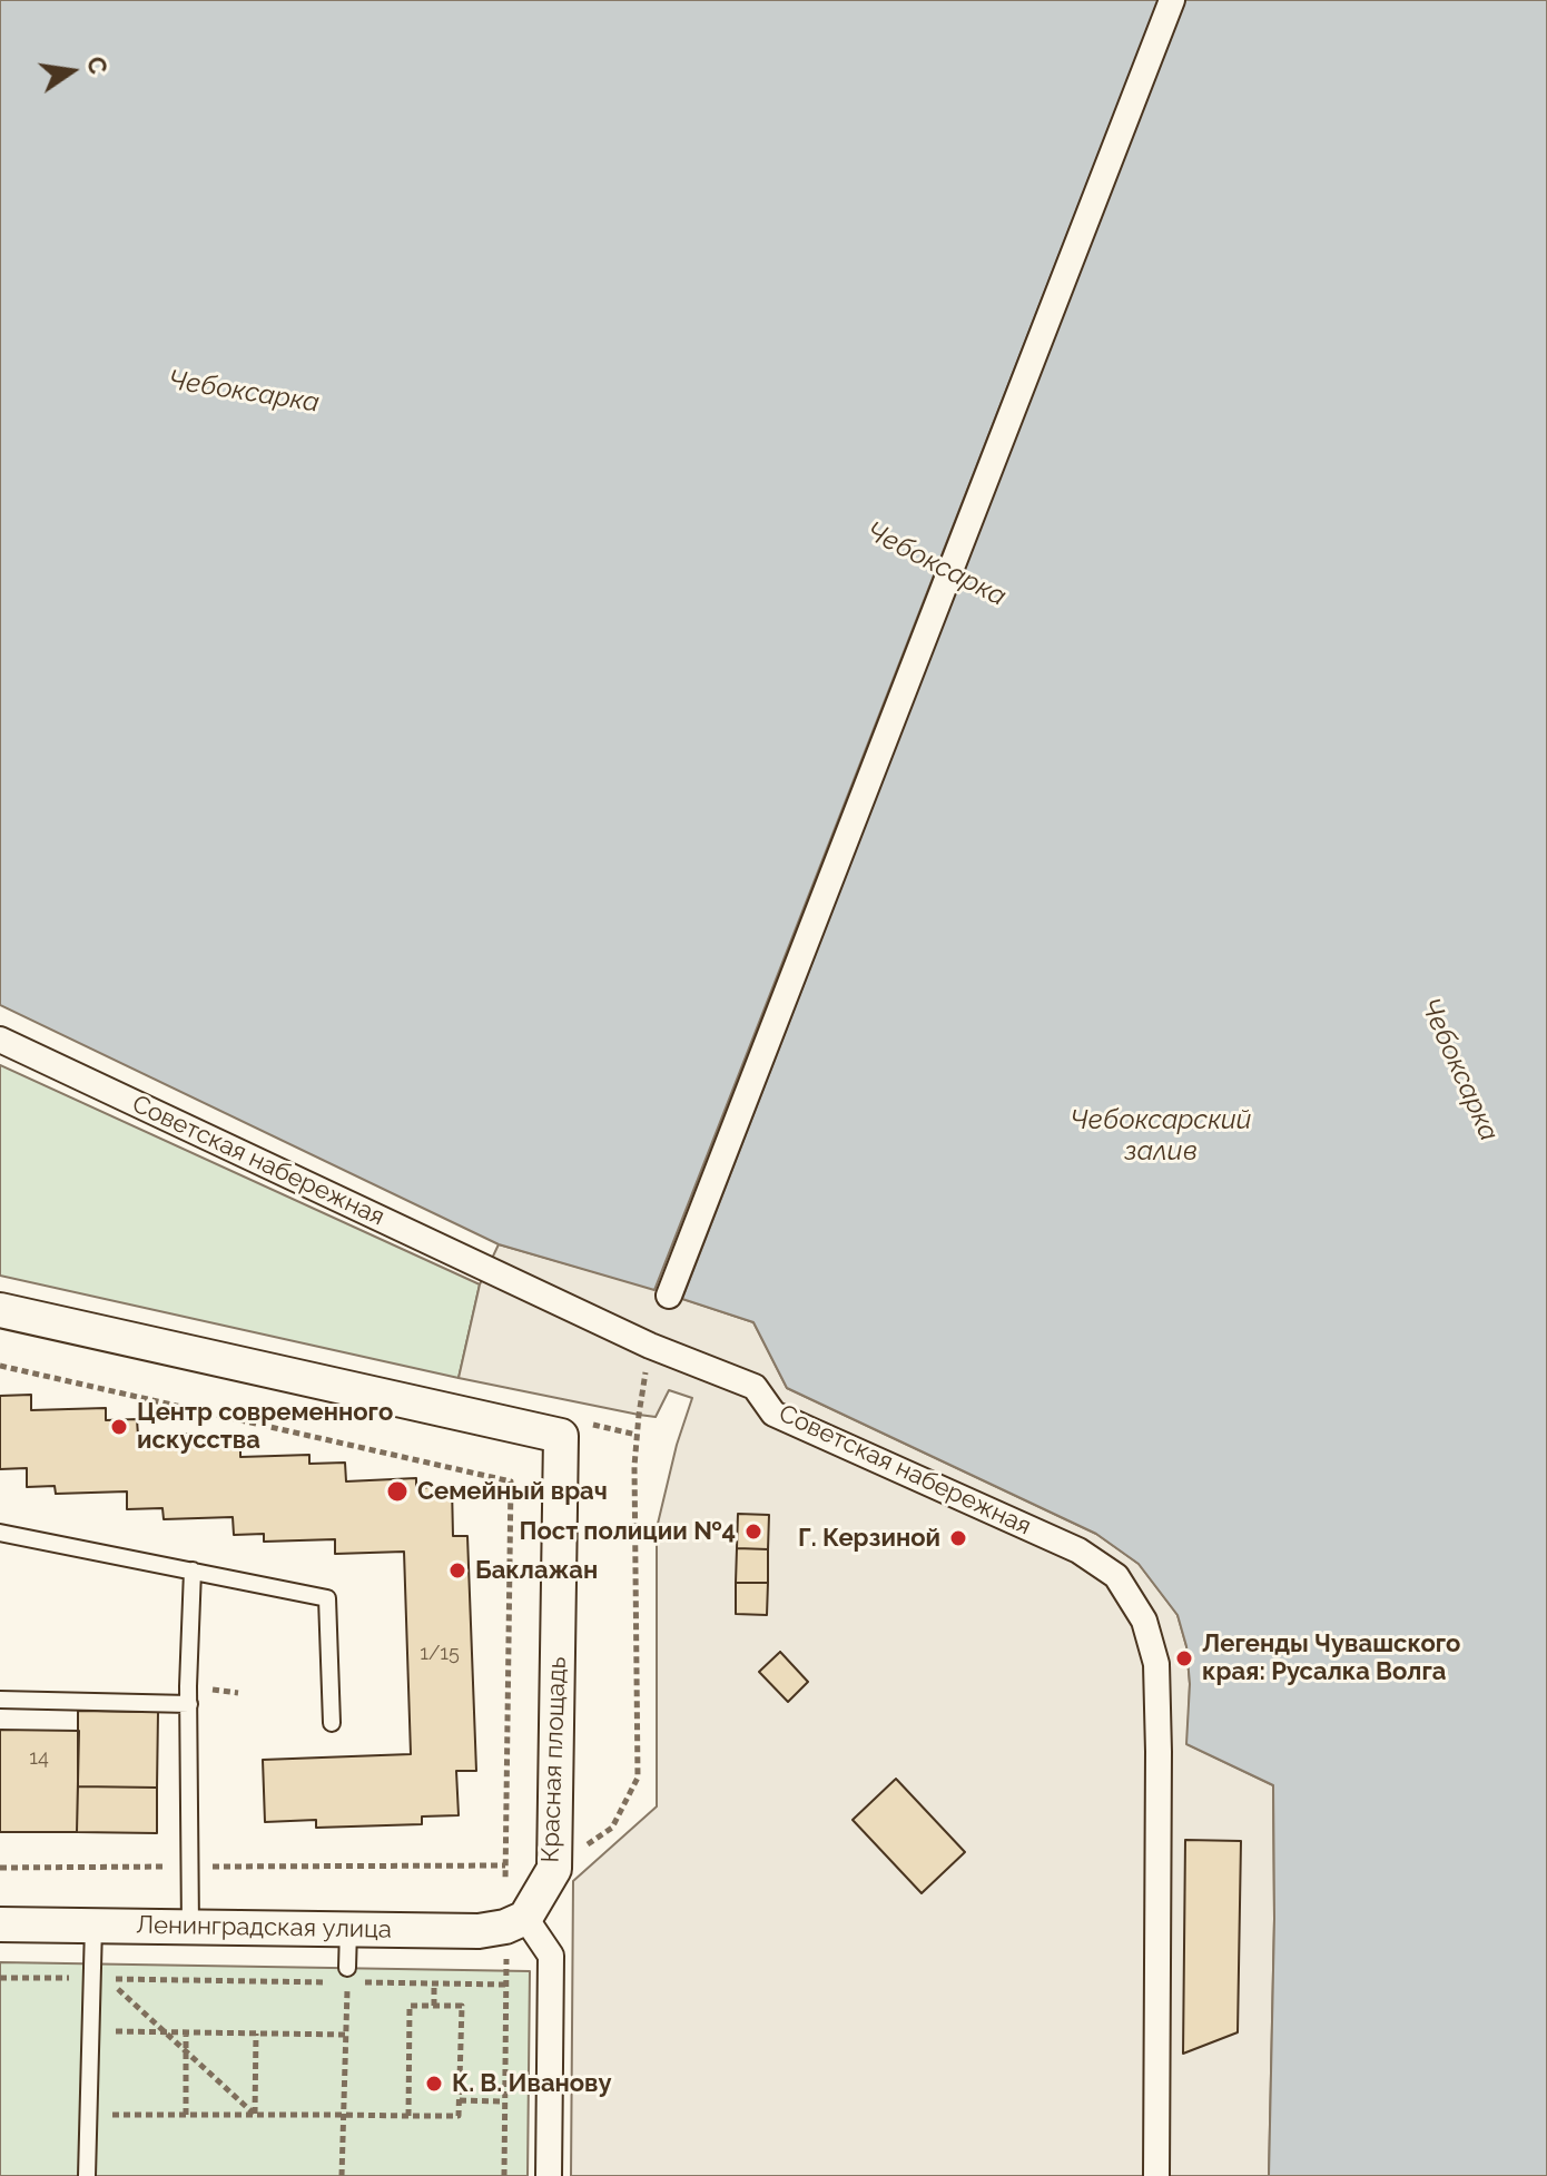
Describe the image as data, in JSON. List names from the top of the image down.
{
  "streets": {
    "street": ["Советская набережная", "Красная площадь", "Ленинградская улица"]
  },
  "crossings": [
    ["Красная площадь", "Ленинградская улица"]
  ],
  "water": ["Чебоксарка", "Чебоксарский залив"],
  "places": [
    "Центр современного искусства",
    "Семейный врач",
    "Пост полиции №4",
    "Г. Керзиной",
    "Баклажан",
    "Легенды Чувашского края: Русалка Волга",
    "К. В. Иванову"
  ],
  "house_numbers": ["1/15", "14"],
  "north": "right"
}
